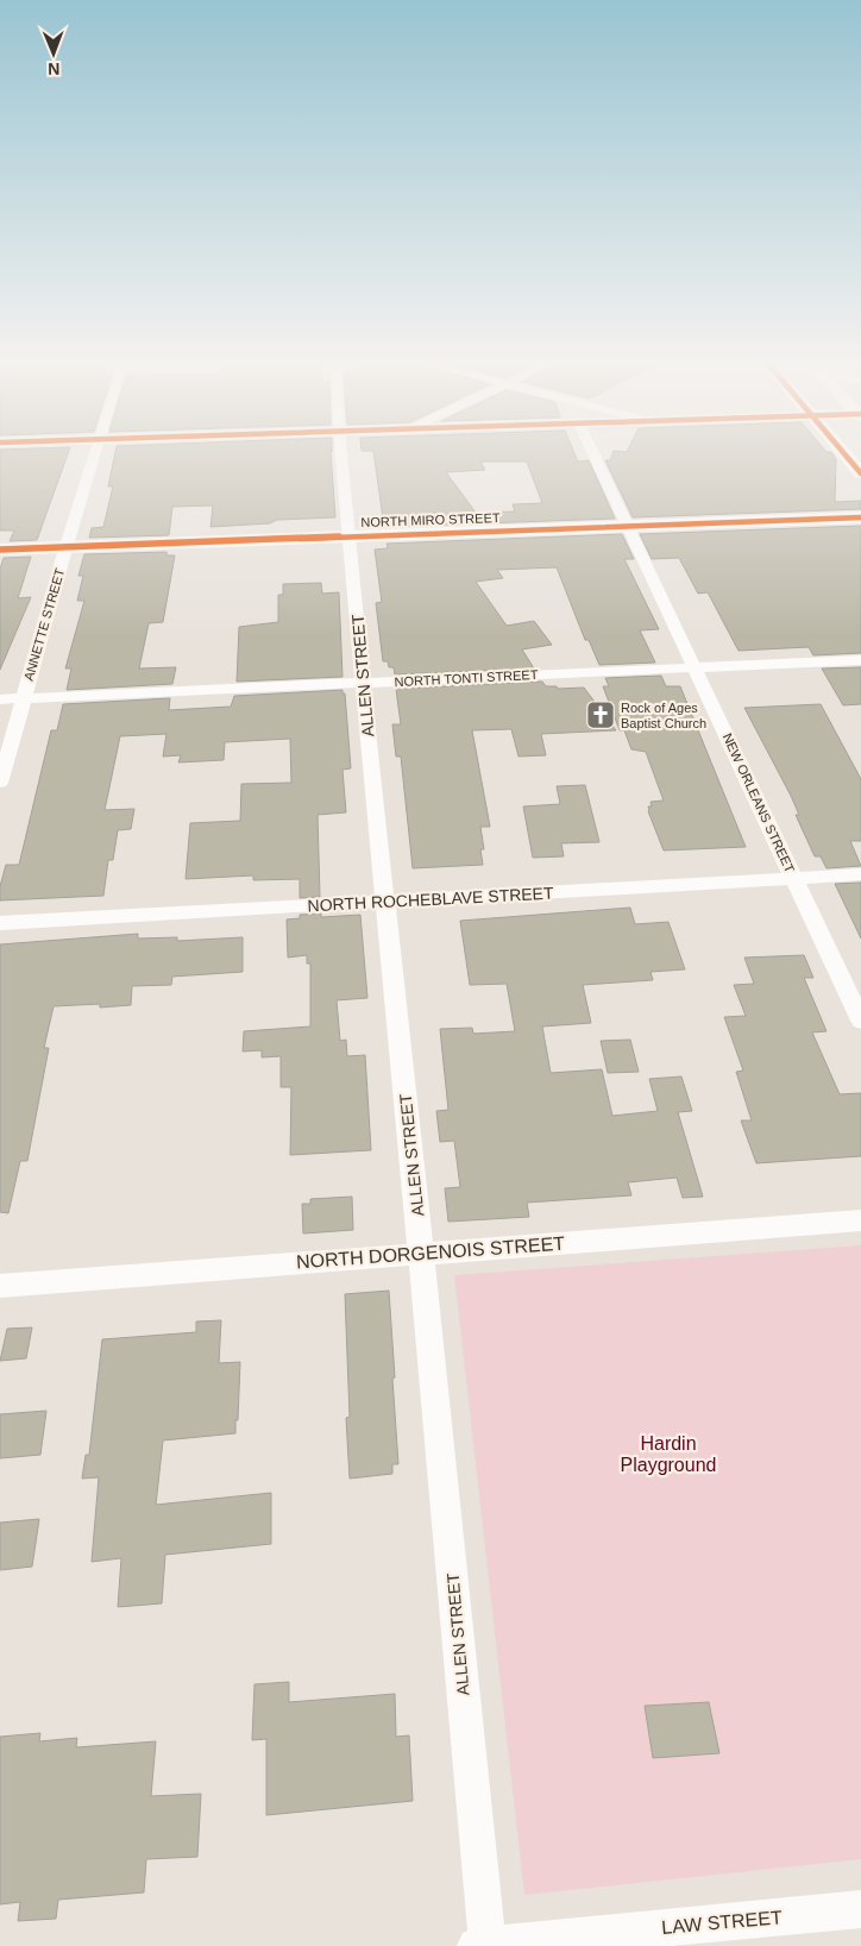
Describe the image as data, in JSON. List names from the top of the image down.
{
  "streets": {
    "street": [
      "NORTH MIRO STREET",
      "ANNETTE STREET",
      "ALLEN STREET",
      "NORTH TONTI STREET",
      "NEW ORLEANS STREET",
      "NORTH ROCHEBLAVE STREET",
      "NORTH DORGENOIS STREET",
      "LAW STREET"
    ]
  },
  "crossings": [
    ["NORTH MIRO STREET", "ANNETTE STREET"],
    ["NORTH MIRO STREET", "ALLEN STREET"],
    ["NORTH MIRO STREET", "NEW ORLEANS STREET"],
    ["ANNETTE STREET", "NORTH TONTI STREET"],
    ["ALLEN STREET", "NORTH TONTI STREET"],
    ["ALLEN STREET", "NORTH ROCHEBLAVE STREET"],
    ["ALLEN STREET", "NORTH DORGENOIS STREET"],
    ["ALLEN STREET", "LAW STREET"],
    ["NORTH TONTI STREET", "NEW ORLEANS STREET"],
    ["NEW ORLEANS STREET", "NORTH ROCHEBLAVE STREET"]
  ],
  "parks": ["Hardin Playground"],
  "places": {
    "church": ["Rock of Ages Baptist Church"]
  },
  "north": "bottom"
}
